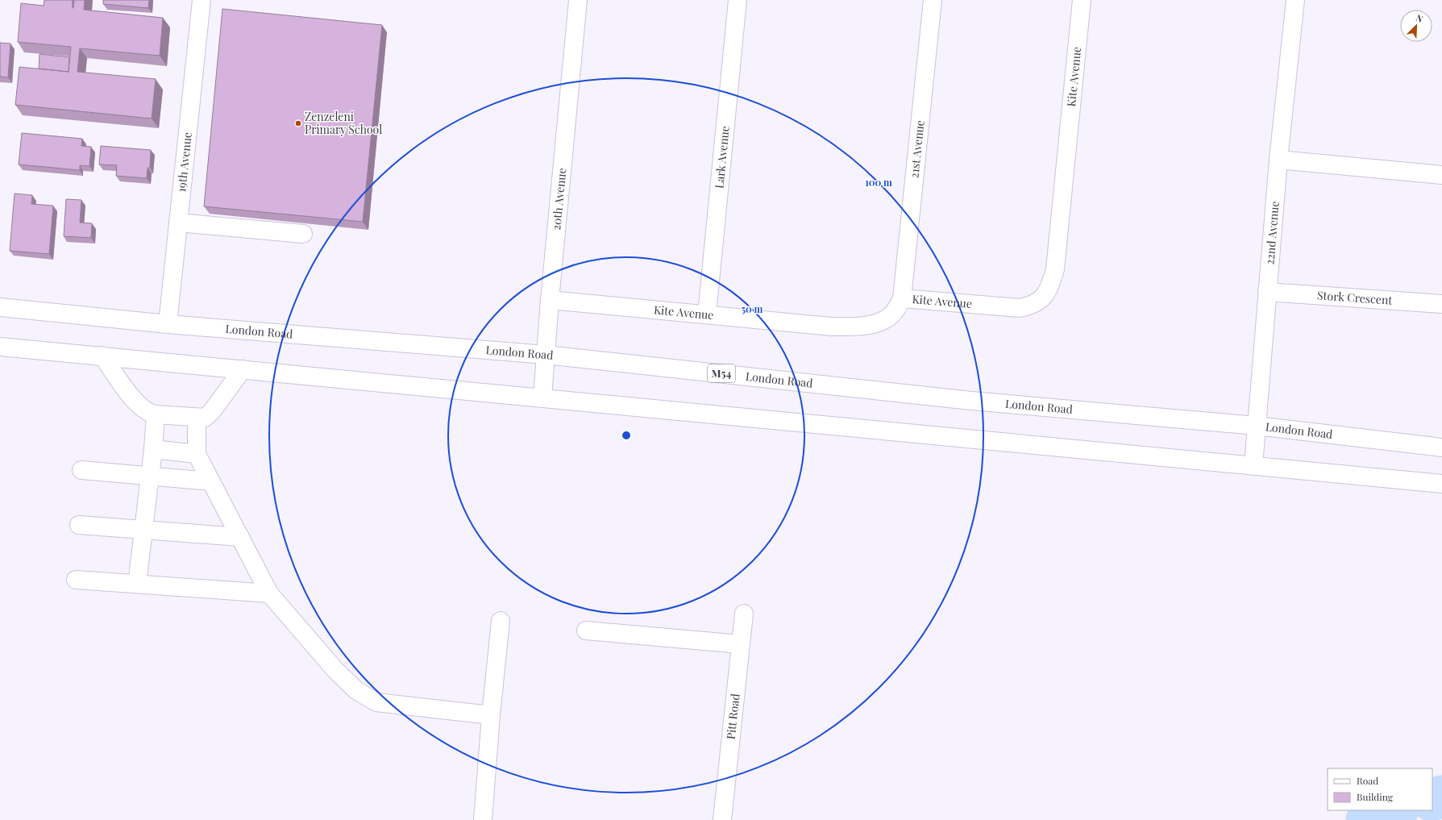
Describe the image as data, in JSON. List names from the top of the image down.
{
  "streets": {
    "street": [
      "Kite Avenue",
      "21st Avenue",
      "Lark Avenue",
      "19th Avenue",
      "20th Avenue",
      "22nd Avenue",
      "Stork Crescent",
      "London Road",
      "M54",
      "Pitt Road"
    ]
  },
  "crossings": [
    ["Kite Avenue", "21st Avenue"],
    ["Kite Avenue", "Lark Avenue"],
    ["Kite Avenue", "20th Avenue"],
    ["19th Avenue", "London Road"],
    ["20th Avenue", "London Road"],
    ["22nd Avenue", "Stork Crescent"],
    ["22nd Avenue", "London Road"]
  ],
  "places": ["Zenzeleni Primary School"],
  "legend": ["Road", "Building"],
  "north": "top right",
  "rings": ["100 m", "50 m"]
}
